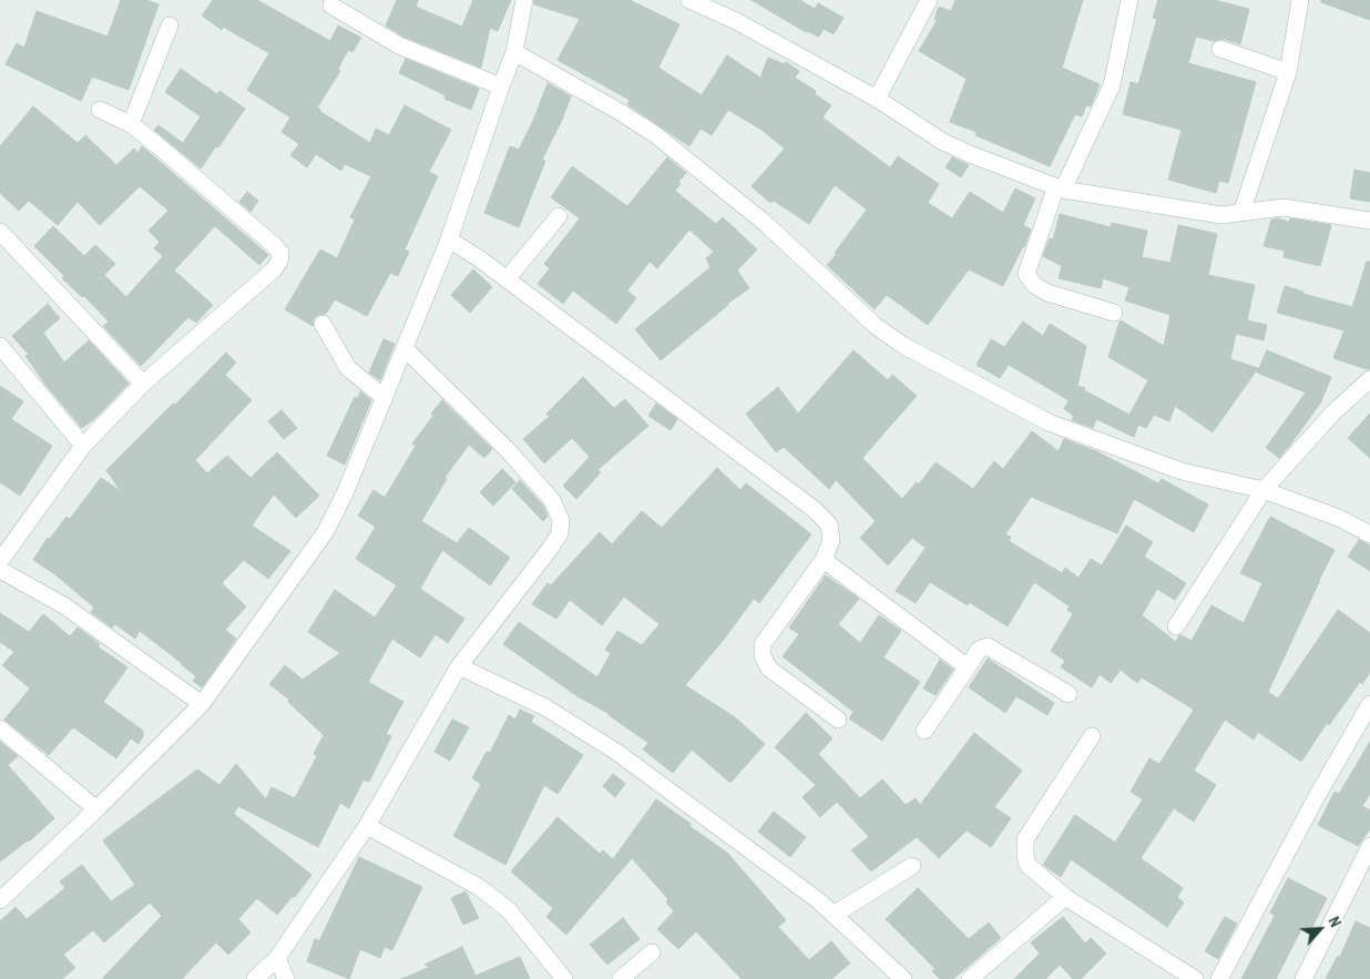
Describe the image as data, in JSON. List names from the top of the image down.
{
  "north": "top right"
}
